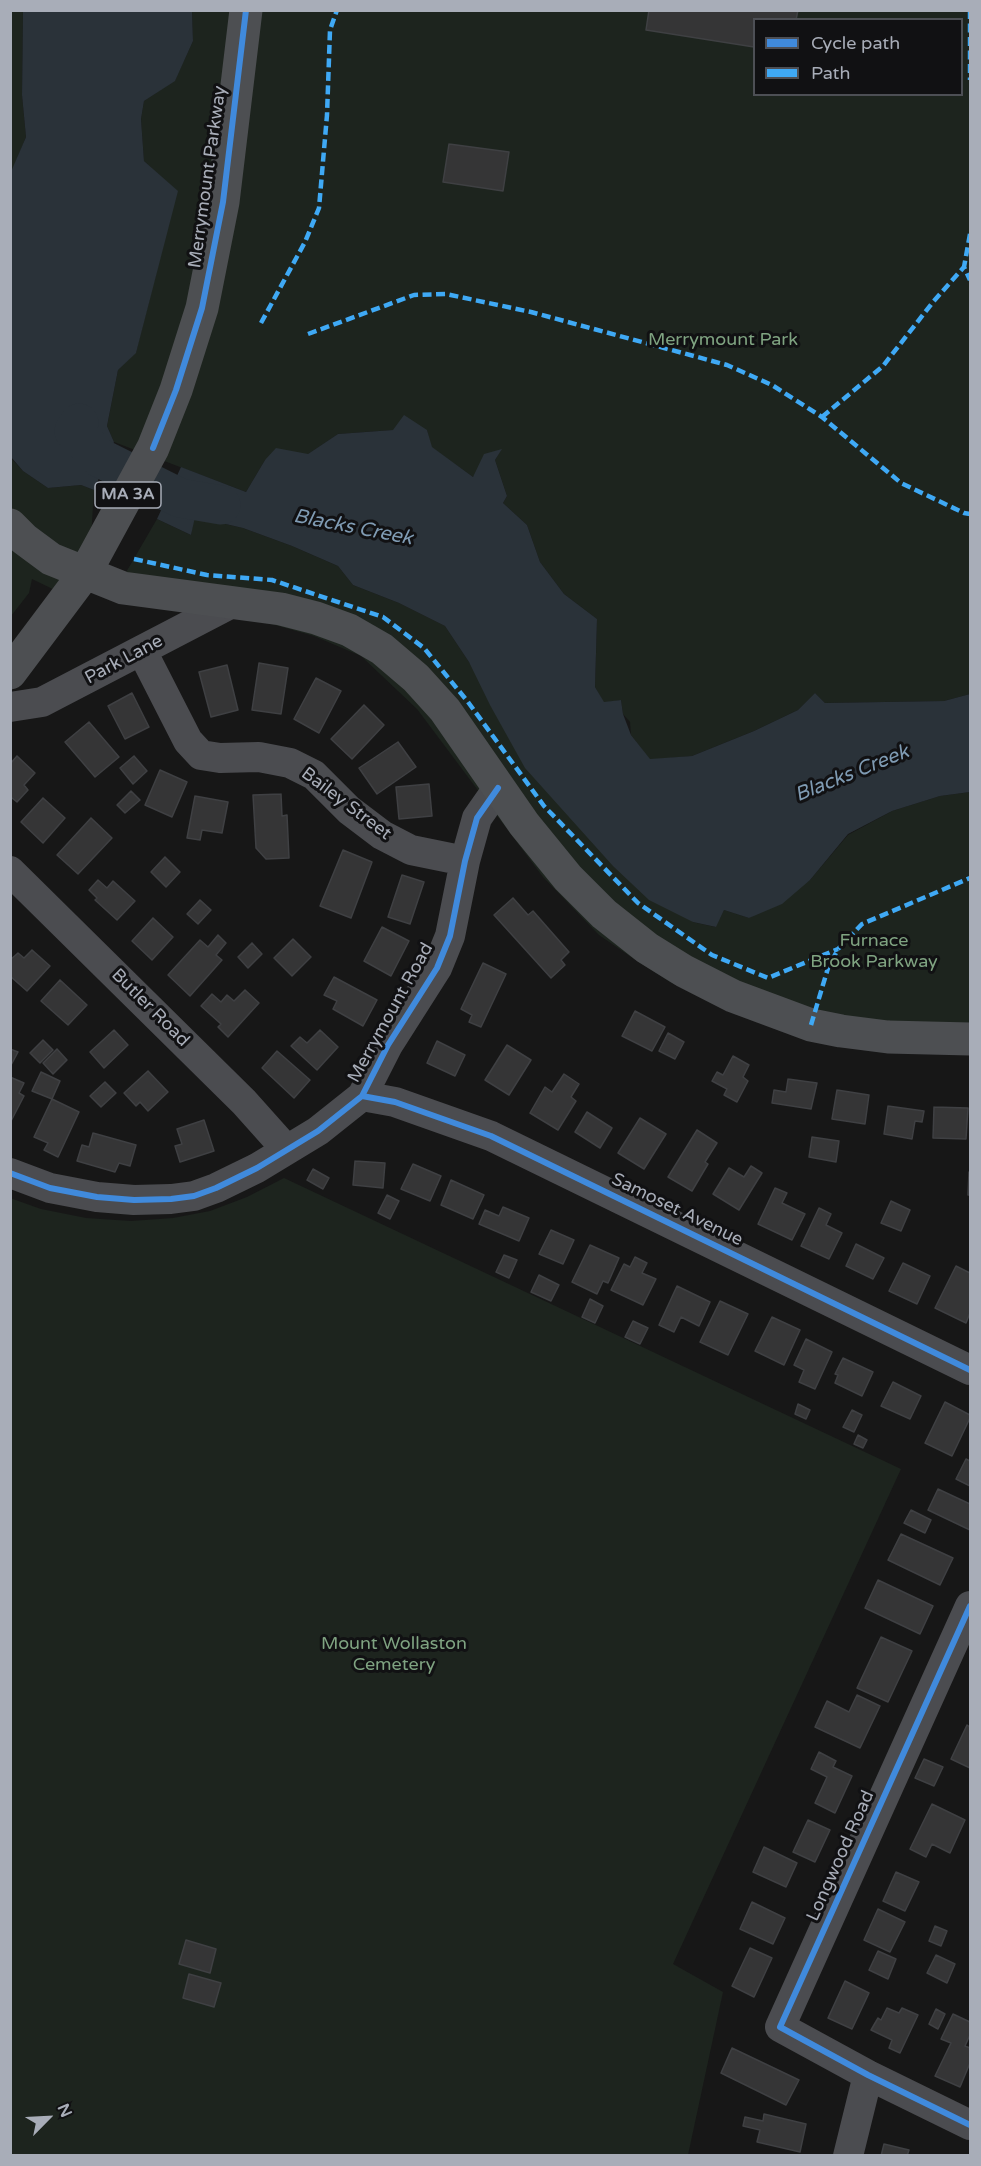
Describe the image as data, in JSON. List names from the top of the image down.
{
  "streets": {
    "main road": ["Merrymount Parkway", "MA 3A"],
    "street": [
      "Park Lane",
      "Bailey Street",
      "Butler Road",
      "Merrymount Road",
      "Samoset Avenue",
      "Longwood Road"
    ]
  },
  "crossings": [
    ["Merrymount Parkway", "MA 3A"],
    ["Park Lane", "Bailey Street"],
    ["Bailey Street", "Merrymount Road"],
    ["Butler Road", "Merrymount Road"],
    ["Merrymount Road", "Samoset Avenue"]
  ],
  "water": ["Blacks Creek"],
  "parks": ["Merrymount Park", "Furnace Brook Parkway", "Mount Wollaston Cemetery"],
  "legend": ["Cycle path", "Path"],
  "north": "top right"
}
